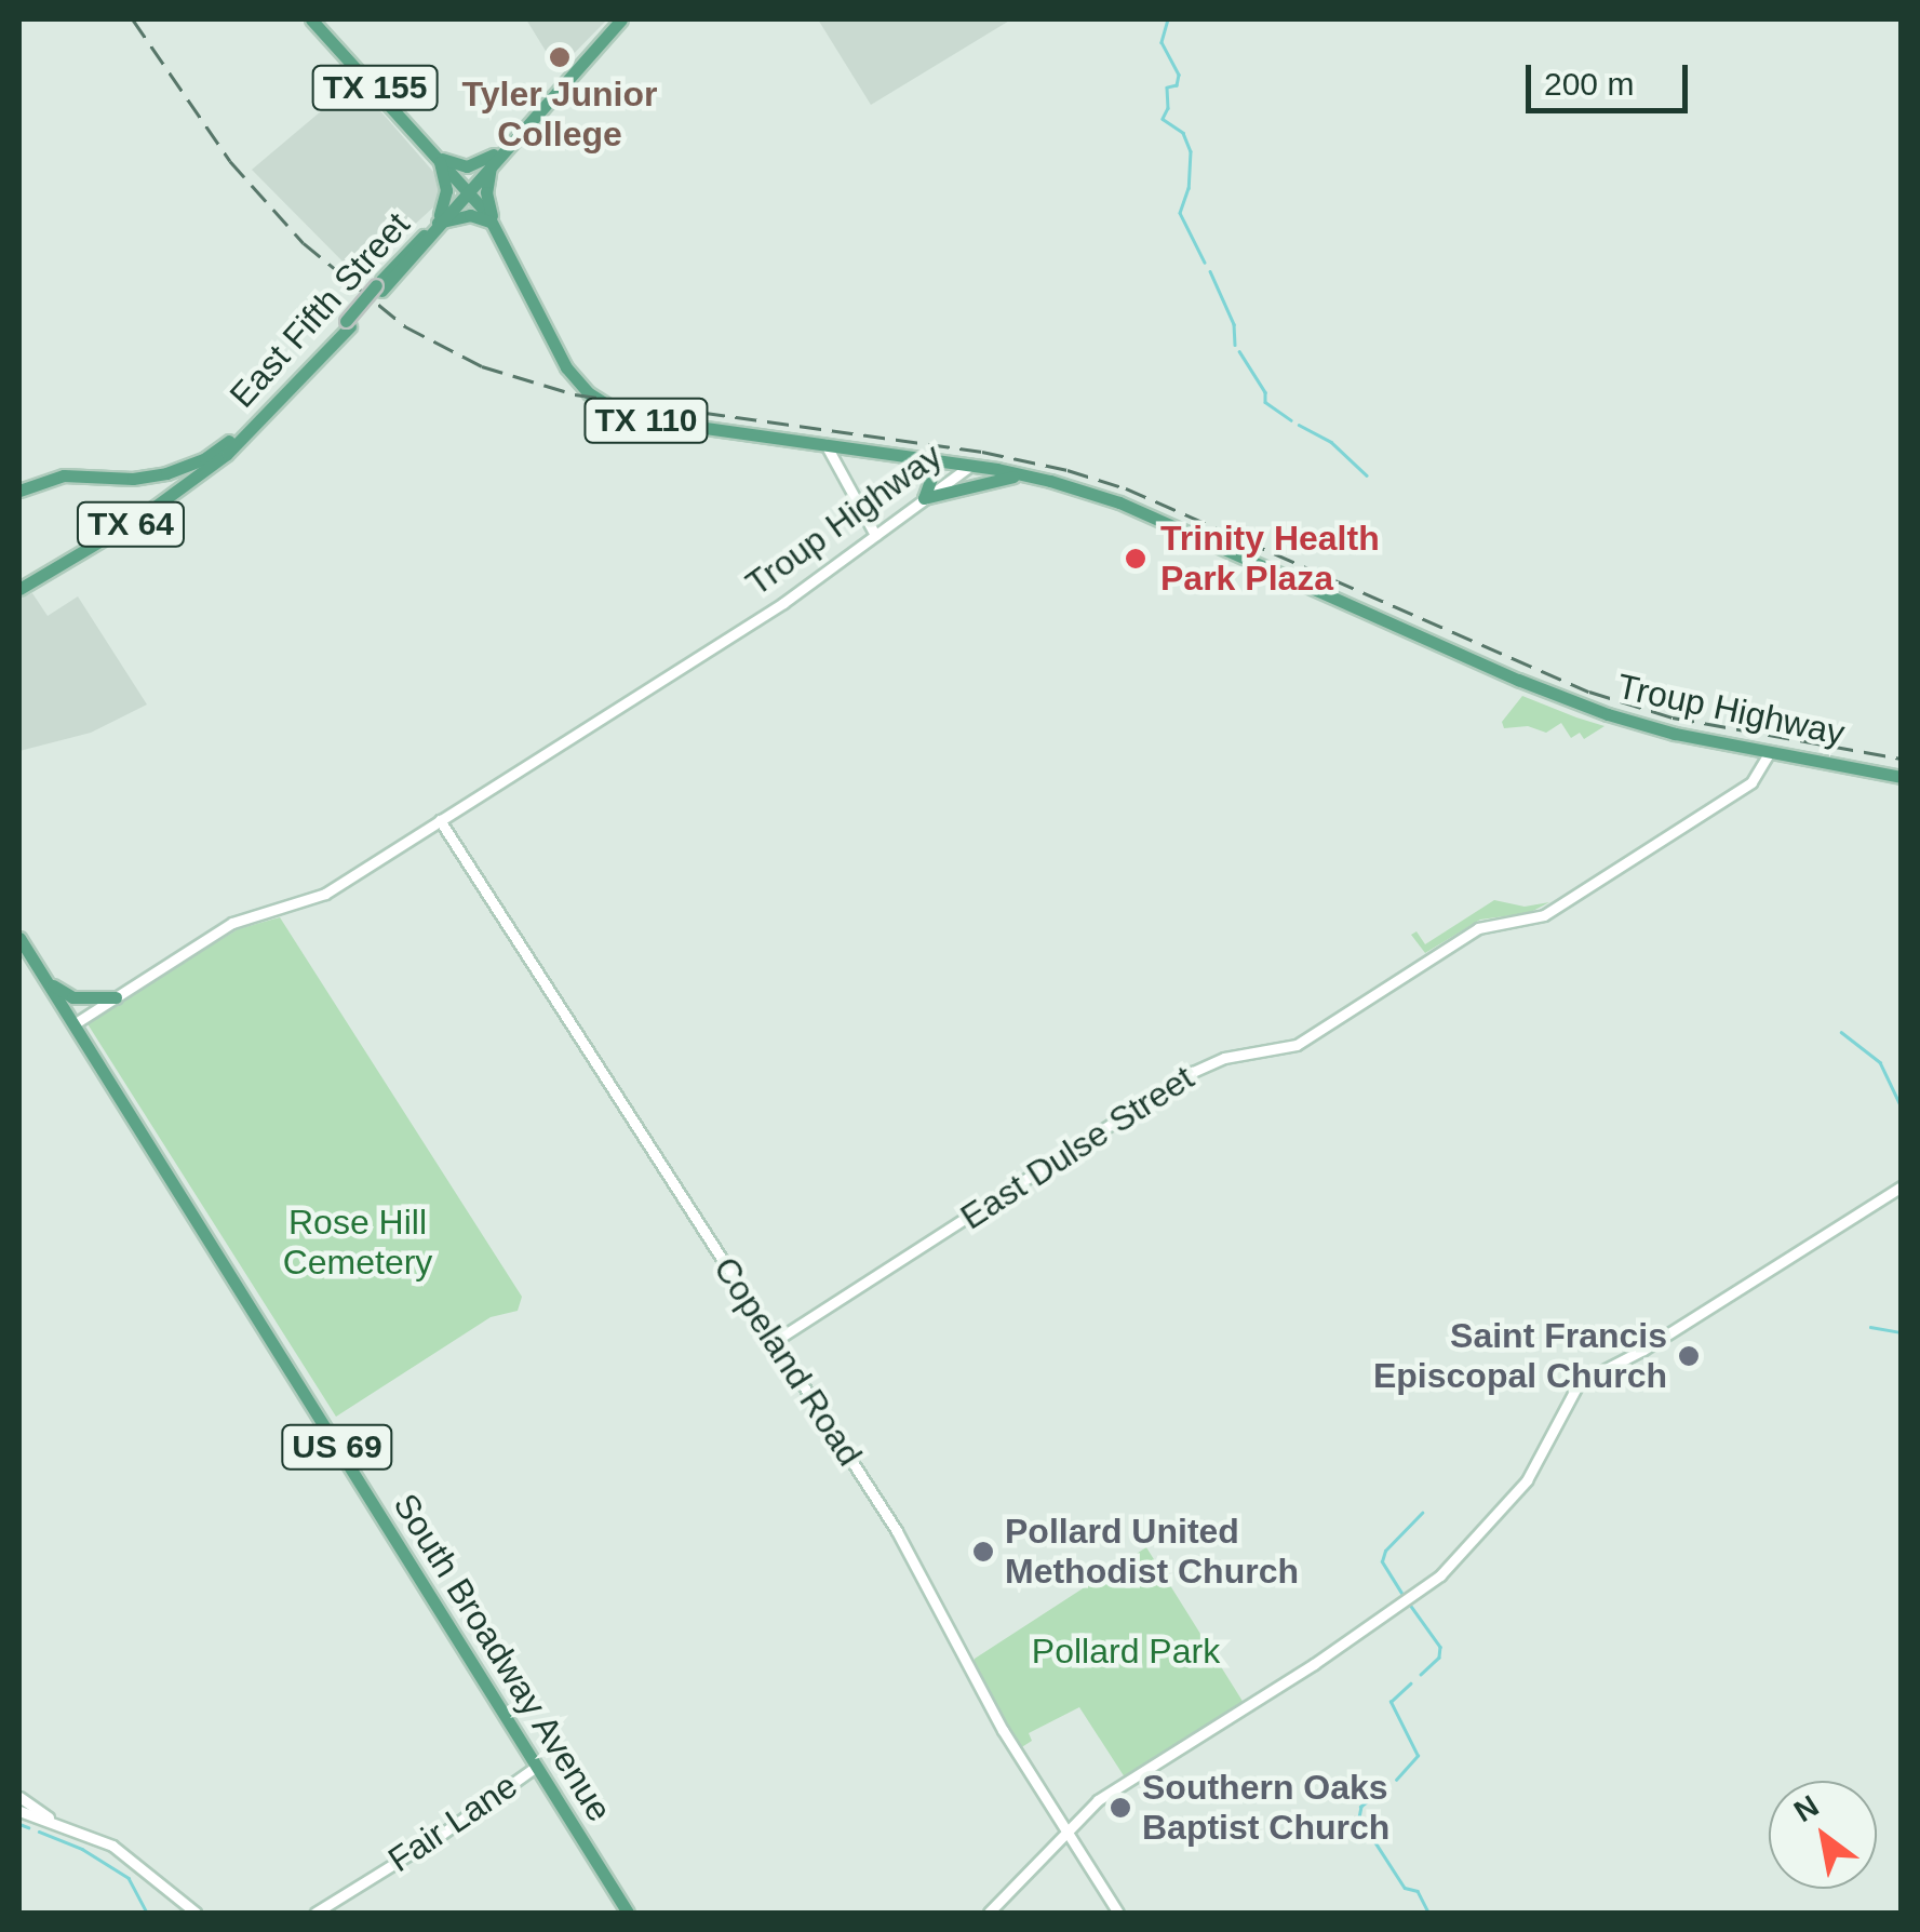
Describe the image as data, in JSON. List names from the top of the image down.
{
  "streets": {
    "main road": [
      "TX 155",
      "East Fifth Street",
      "TX 110",
      "Troup Highway",
      "TX 64",
      "US 69",
      "South Broadway Avenue"
    ],
    "street": ["East Dulse Street", "Copeland Road", "Fair Lane"]
  },
  "crossings": [
    ["TX 155", "East Fifth Street"],
    ["TX 155", "TX 110"],
    ["East Fifth Street", "TX 110"],
    ["East Fifth Street", "TX 64"],
    ["TX 110", "Troup Highway"],
    ["Troup Highway", "East Dulse Street"],
    ["Troup Highway", "Copeland Road"],
    ["Troup Highway", "South Broadway Avenue"],
    ["East Dulse Street", "Copeland Road"],
    ["South Broadway Avenue", "Fair Lane"]
  ],
  "parks": ["Rose Hill Cemetery", "Pollard Park"],
  "places": [
    "Tyler Junior College",
    "Trinity Health Park Plaza",
    "Saint Francis Episcopal Church",
    "Pollard United Methodist Church",
    "Southern Oaks Baptist Church"
  ],
  "scale_bar": "200 m",
  "north": "top left"
}
